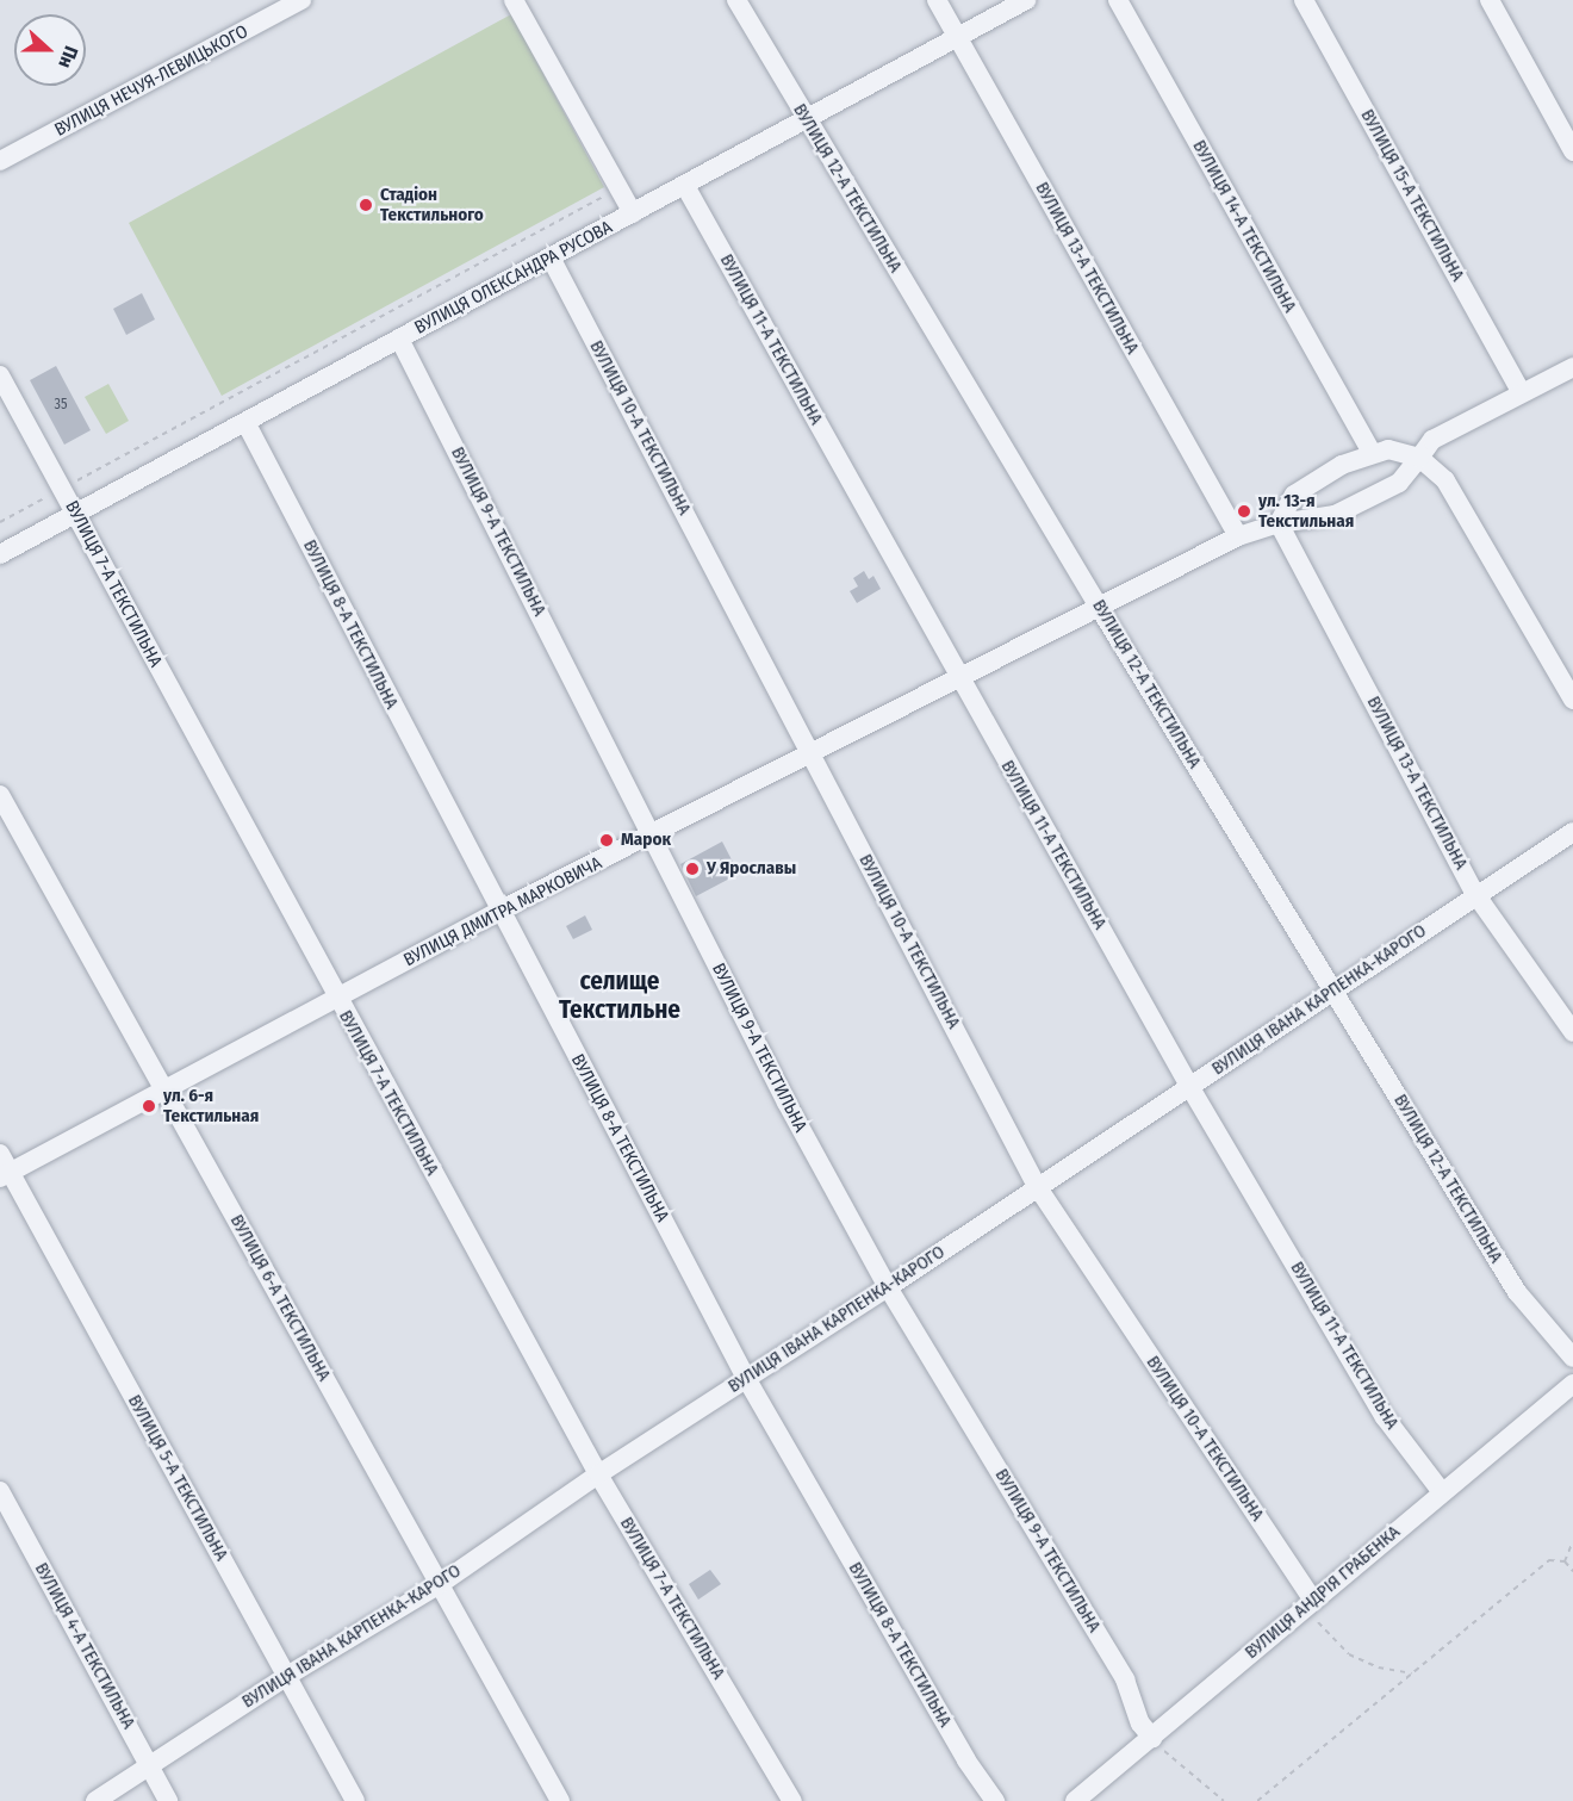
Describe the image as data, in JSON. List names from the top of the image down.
{
  "streets": {
    "street": [
      "ВУЛИЦЯ НЕЧУЯ-ЛЕВИЦЬКОГО",
      "ВУЛИЦЯ 12-А ТЕКСТИЛЬНА",
      "ВУЛИЦЯ 15-А ТЕКСТИЛЬНА",
      "ВУЛИЦЯ 14-А ТЕКСТИЛЬНА",
      "ВУЛИЦЯ 13-А ТЕКСТИЛЬНА",
      "ВУЛИЦЯ ОЛЕКСАНДРА РУСОВА",
      "ВУЛИЦЯ 11-А ТЕКСТИЛЬНА",
      "ВУЛИЦЯ 10-А ТЕКСТИЛЬНА",
      "ВУЛИЦЯ 9-А ТЕКСТИЛЬНА",
      "ВУЛИЦЯ 7-А ТЕКСТИЛЬНА",
      "ВУЛИЦЯ 8-А ТЕКСТИЛЬНА",
      "ВУЛИЦЯ ДМИТРА МАРКОВИЧА",
      "ВУЛИЦЯ ІВАНА КАРПЕНКА-КАРОГО",
      "ВУЛИЦЯ 6-А ТЕКСТИЛЬНА",
      "ВУЛИЦЯ 5-А ТЕКСТИЛЬНА",
      "ВУЛИЦЯ АНДРІЯ ГРАБЕНКА",
      "ВУЛИЦЯ 4-А ТЕКСТИЛЬНА"
    ]
  },
  "crossings": [
    ["ВУЛИЦЯ 12-А ТЕКСТИЛЬНА", "ВУЛИЦЯ ОЛЕКСАНДРА РУСОВА"],
    ["ВУЛИЦЯ 12-А ТЕКСТИЛЬНА", "ВУЛИЦЯ ДМИТРА МАРКОВИЧА"],
    ["ВУЛИЦЯ 12-А ТЕКСТИЛЬНА", "ВУЛИЦЯ ІВАНА КАРПЕНКА-КАРОГО"],
    ["ВУЛИЦЯ 15-А ТЕКСТИЛЬНА", "ВУЛИЦЯ ДМИТРА МАРКОВИЧА"],
    ["ВУЛИЦЯ 13-А ТЕКСТИЛЬНА", "ВУЛИЦЯ ОЛЕКСАНДРА РУСОВА"],
    ["ВУЛИЦЯ 13-А ТЕКСТИЛЬНА", "ВУЛИЦЯ ДМИТРА МАРКОВИЧА"],
    ["ВУЛИЦЯ 13-А ТЕКСТИЛЬНА", "ВУЛИЦЯ ІВАНА КАРПЕНКА-КАРОГО"],
    ["ВУЛИЦЯ ОЛЕКСАНДРА РУСОВА", "ВУЛИЦЯ 11-А ТЕКСТИЛЬНА"],
    ["ВУЛИЦЯ ОЛЕКСАНДРА РУСОВА", "ВУЛИЦЯ 10-А ТЕКСТИЛЬНА"],
    ["ВУЛИЦЯ ОЛЕКСАНДРА РУСОВА", "ВУЛИЦЯ 9-А ТЕКСТИЛЬНА"],
    ["ВУЛИЦЯ ОЛЕКСАНДРА РУСОВА", "ВУЛИЦЯ 7-А ТЕКСТИЛЬНА"],
    ["ВУЛИЦЯ ОЛЕКСАНДРА РУСОВА", "ВУЛИЦЯ 8-А ТЕКСТИЛЬНА"],
    ["ВУЛИЦЯ 11-А ТЕКСТИЛЬНА", "ВУЛИЦЯ ДМИТРА МАРКОВИЧА"],
    ["ВУЛИЦЯ 11-А ТЕКСТИЛЬНА", "ВУЛИЦЯ ІВАНА КАРПЕНКА-КАРОГО"],
    ["ВУЛИЦЯ 11-А ТЕКСТИЛЬНА", "ВУЛИЦЯ АНДРІЯ ГРАБЕНКА"],
    ["ВУЛИЦЯ 10-А ТЕКСТИЛЬНА", "ВУЛИЦЯ ДМИТРА МАРКОВИЧА"],
    ["ВУЛИЦЯ 10-А ТЕКСТИЛЬНА", "ВУЛИЦЯ ІВАНА КАРПЕНКА-КАРОГО"],
    ["ВУЛИЦЯ 10-А ТЕКСТИЛЬНА", "ВУЛИЦЯ АНДРІЯ ГРАБЕНКА"],
    ["ВУЛИЦЯ 9-А ТЕКСТИЛЬНА", "ВУЛИЦЯ ДМИТРА МАРКОВИЧА"],
    ["ВУЛИЦЯ 9-А ТЕКСТИЛЬНА", "ВУЛИЦЯ ІВАНА КАРПЕНКА-КАРОГО"],
    ["ВУЛИЦЯ 9-А ТЕКСТИЛЬНА", "ВУЛИЦЯ АНДРІЯ ГРАБЕНКА"],
    ["ВУЛИЦЯ 7-А ТЕКСТИЛЬНА", "ВУЛИЦЯ ДМИТРА МАРКОВИЧА"],
    ["ВУЛИЦЯ 7-А ТЕКСТИЛЬНА", "ВУЛИЦЯ ІВАНА КАРПЕНКА-КАРОГО"],
    ["ВУЛИЦЯ 8-А ТЕКСТИЛЬНА", "ВУЛИЦЯ ДМИТРА МАРКОВИЧА"],
    ["ВУЛИЦЯ 8-А ТЕКСТИЛЬНА", "ВУЛИЦЯ ІВАНА КАРПЕНКА-КАРОГО"],
    ["ВУЛИЦЯ ДМИТРА МАРКОВИЧА", "ВУЛИЦЯ 6-А ТЕКСТИЛЬНА"],
    ["ВУЛИЦЯ ДМИТРА МАРКОВИЧА", "ВУЛИЦЯ 5-А ТЕКСТИЛЬНА"],
    ["ВУЛИЦЯ ІВАНА КАРПЕНКА-КАРОГО", "ВУЛИЦЯ 6-А ТЕКСТИЛЬНА"],
    ["ВУЛИЦЯ ІВАНА КАРПЕНКА-КАРОГО", "ВУЛИЦЯ 5-А ТЕКСТИЛЬНА"],
    ["ВУЛИЦЯ ІВАНА КАРПЕНКА-КАРОГО", "ВУЛИЦЯ 4-А ТЕКСТИЛЬНА"]
  ],
  "districts": ["селище Текстильне"],
  "places": [
    "Стадіон Текстильного",
    "ул. 13-я Текстильная",
    "Марок",
    "У Ярославы",
    "ул. 6-я Текстильная"
  ],
  "house_numbers": ["35"],
  "north": "right"
}
